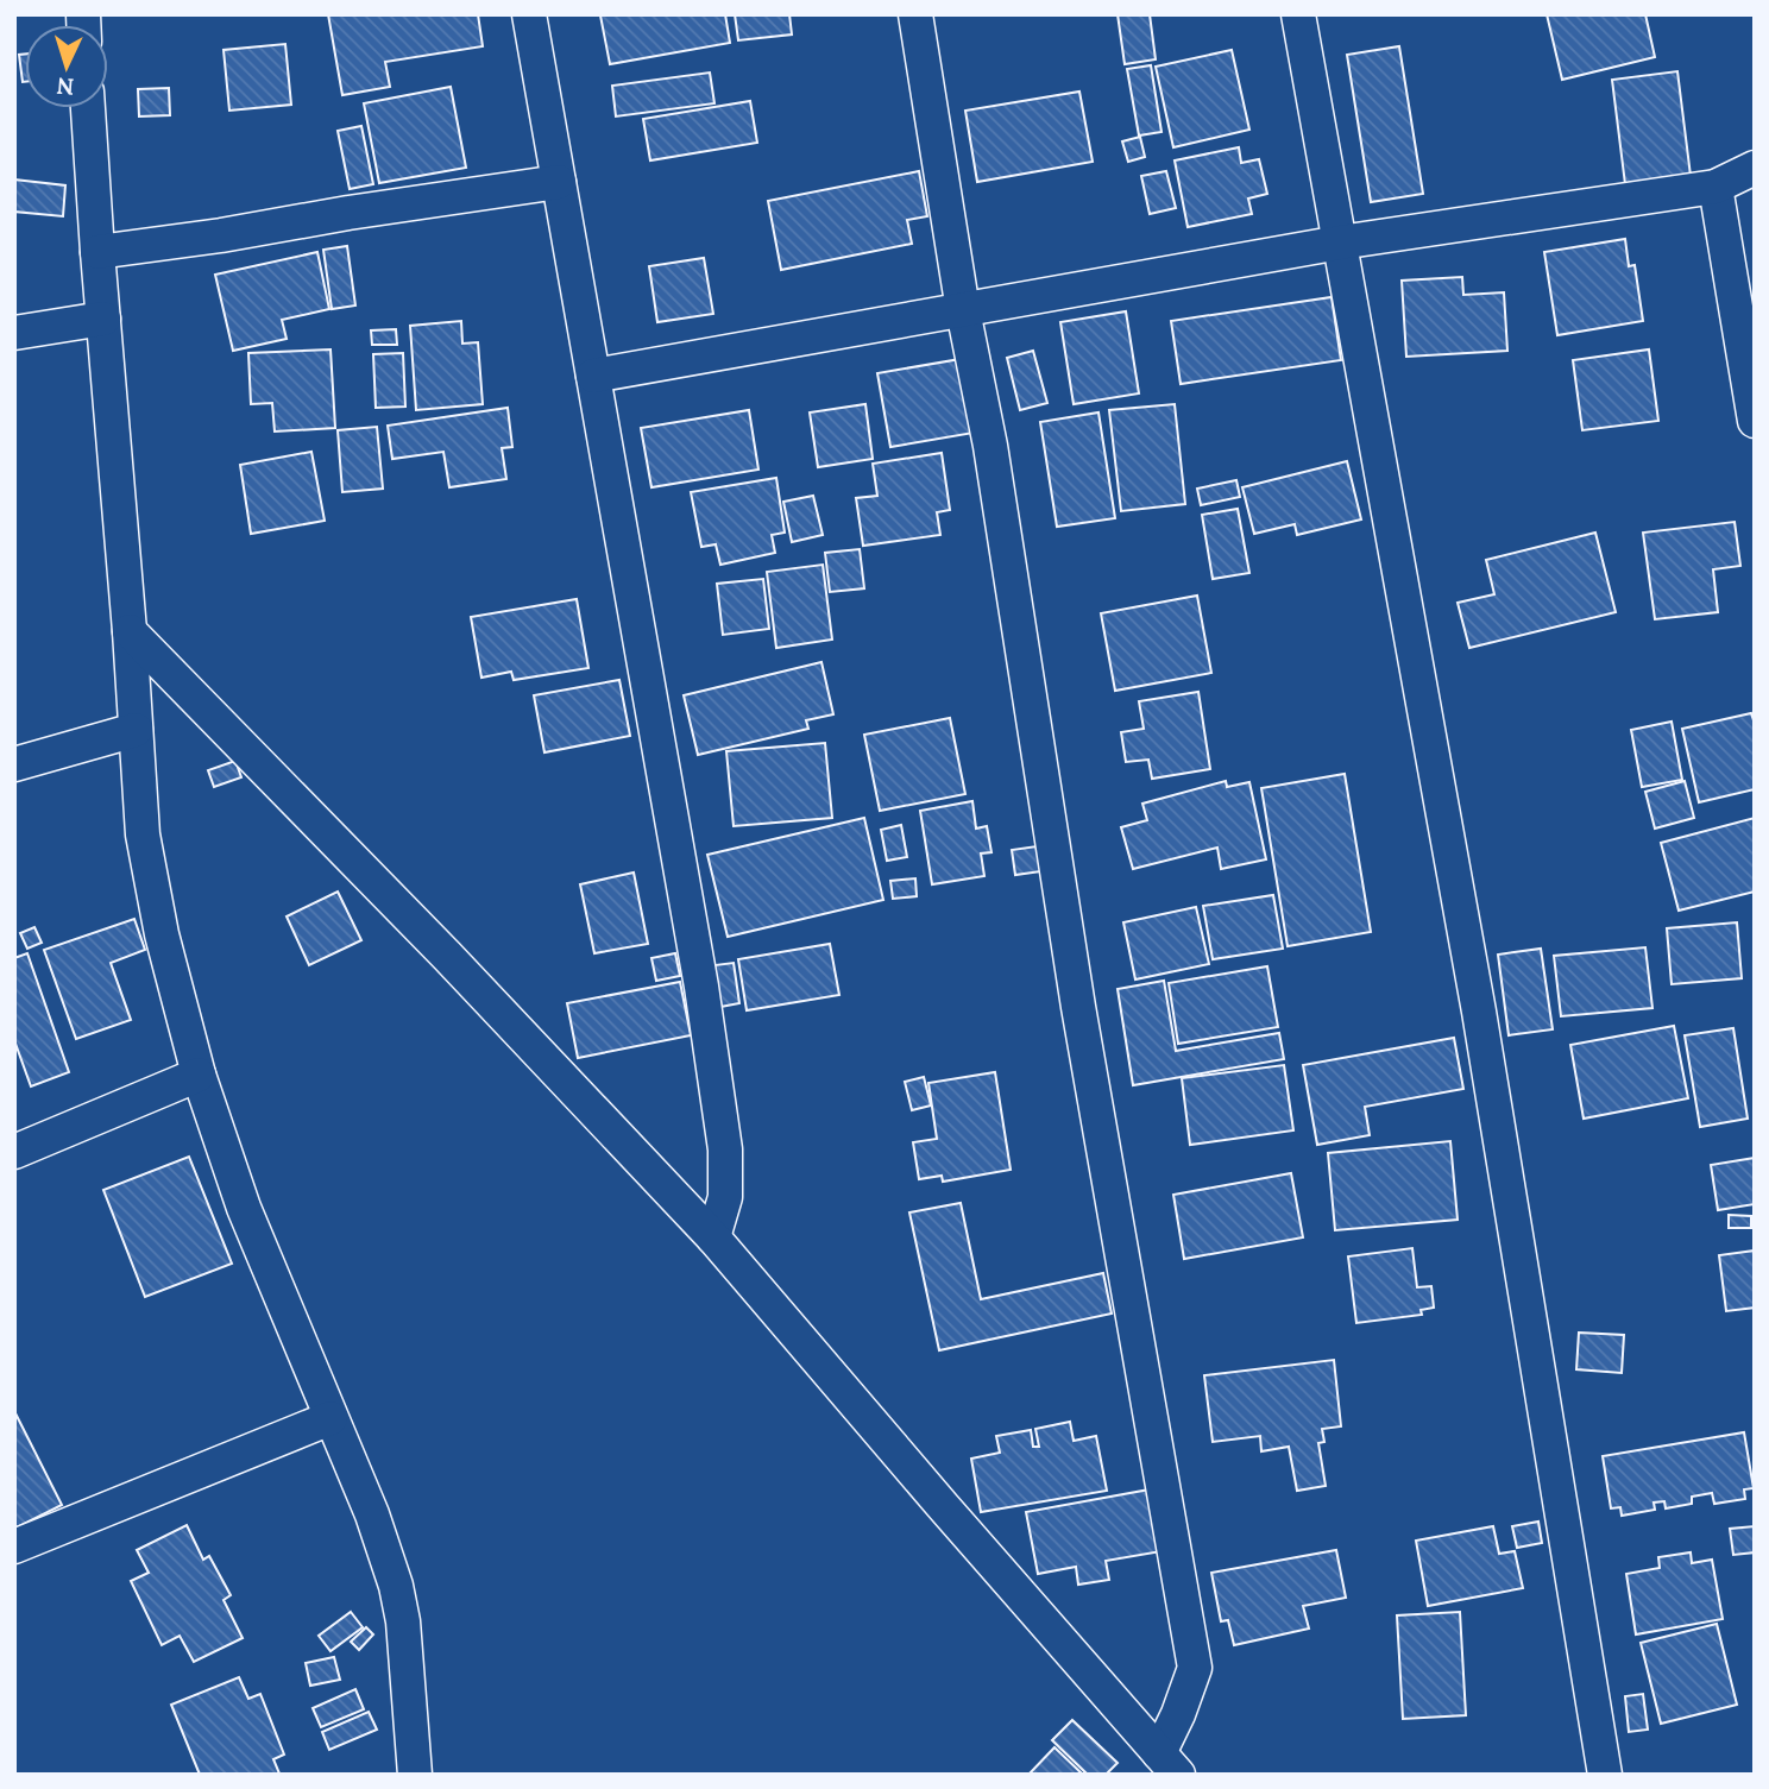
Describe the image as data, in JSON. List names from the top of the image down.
{
  "north": "bottom"
}
